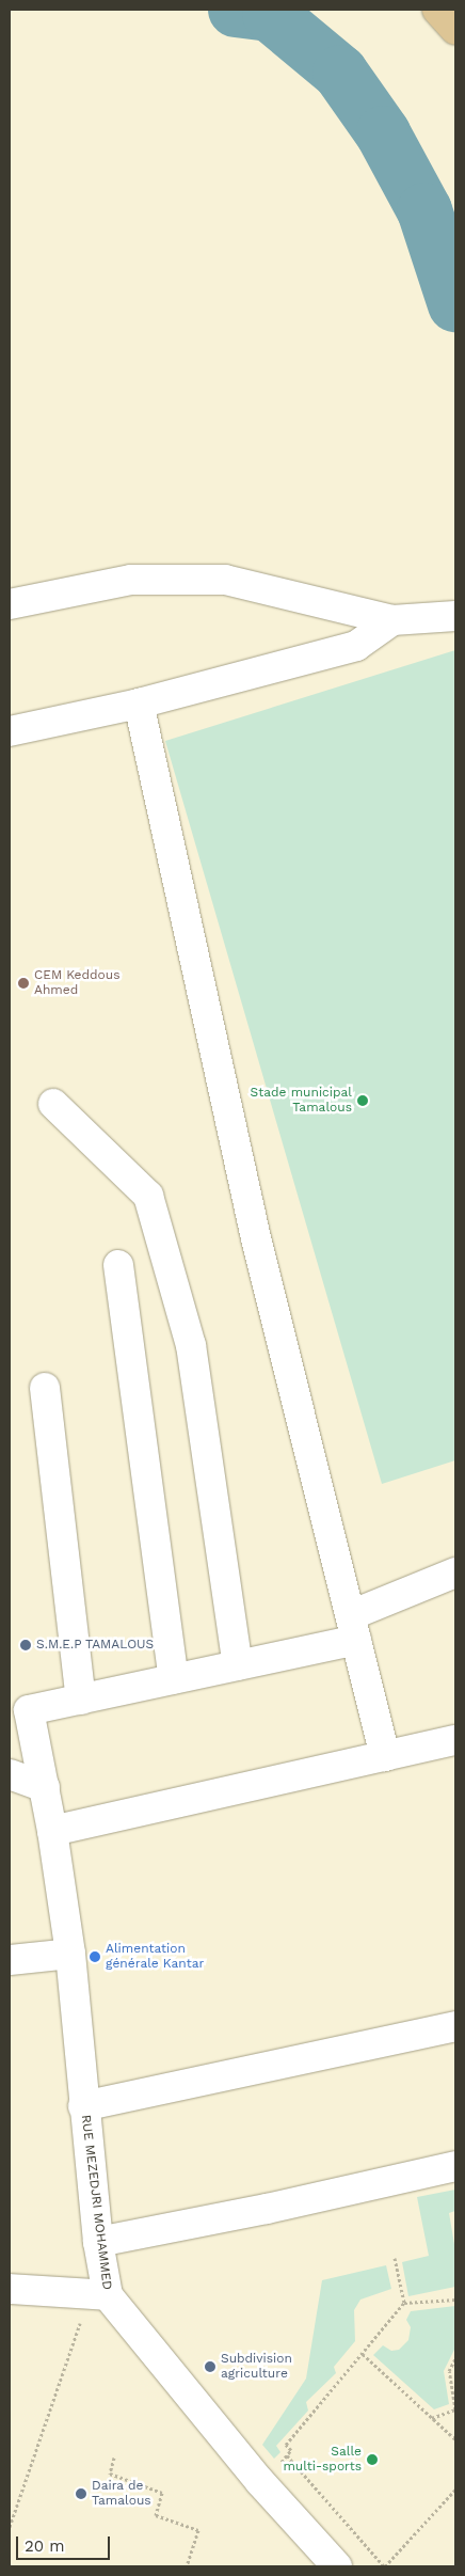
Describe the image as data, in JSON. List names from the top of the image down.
{
  "streets": {
    "street": ["RUE MEZEDJRI MOHAMMED"]
  },
  "places": [
    "CEM Keddous Ahmed",
    "Stade municipal Tamalous",
    "S.M.E.P TAMALOUS",
    "Alimentation générale Kantar",
    "Subdivision agriculture",
    "Salle multi-sports",
    "Daira de Tamalous"
  ],
  "scale_bar": "20 m"
}
